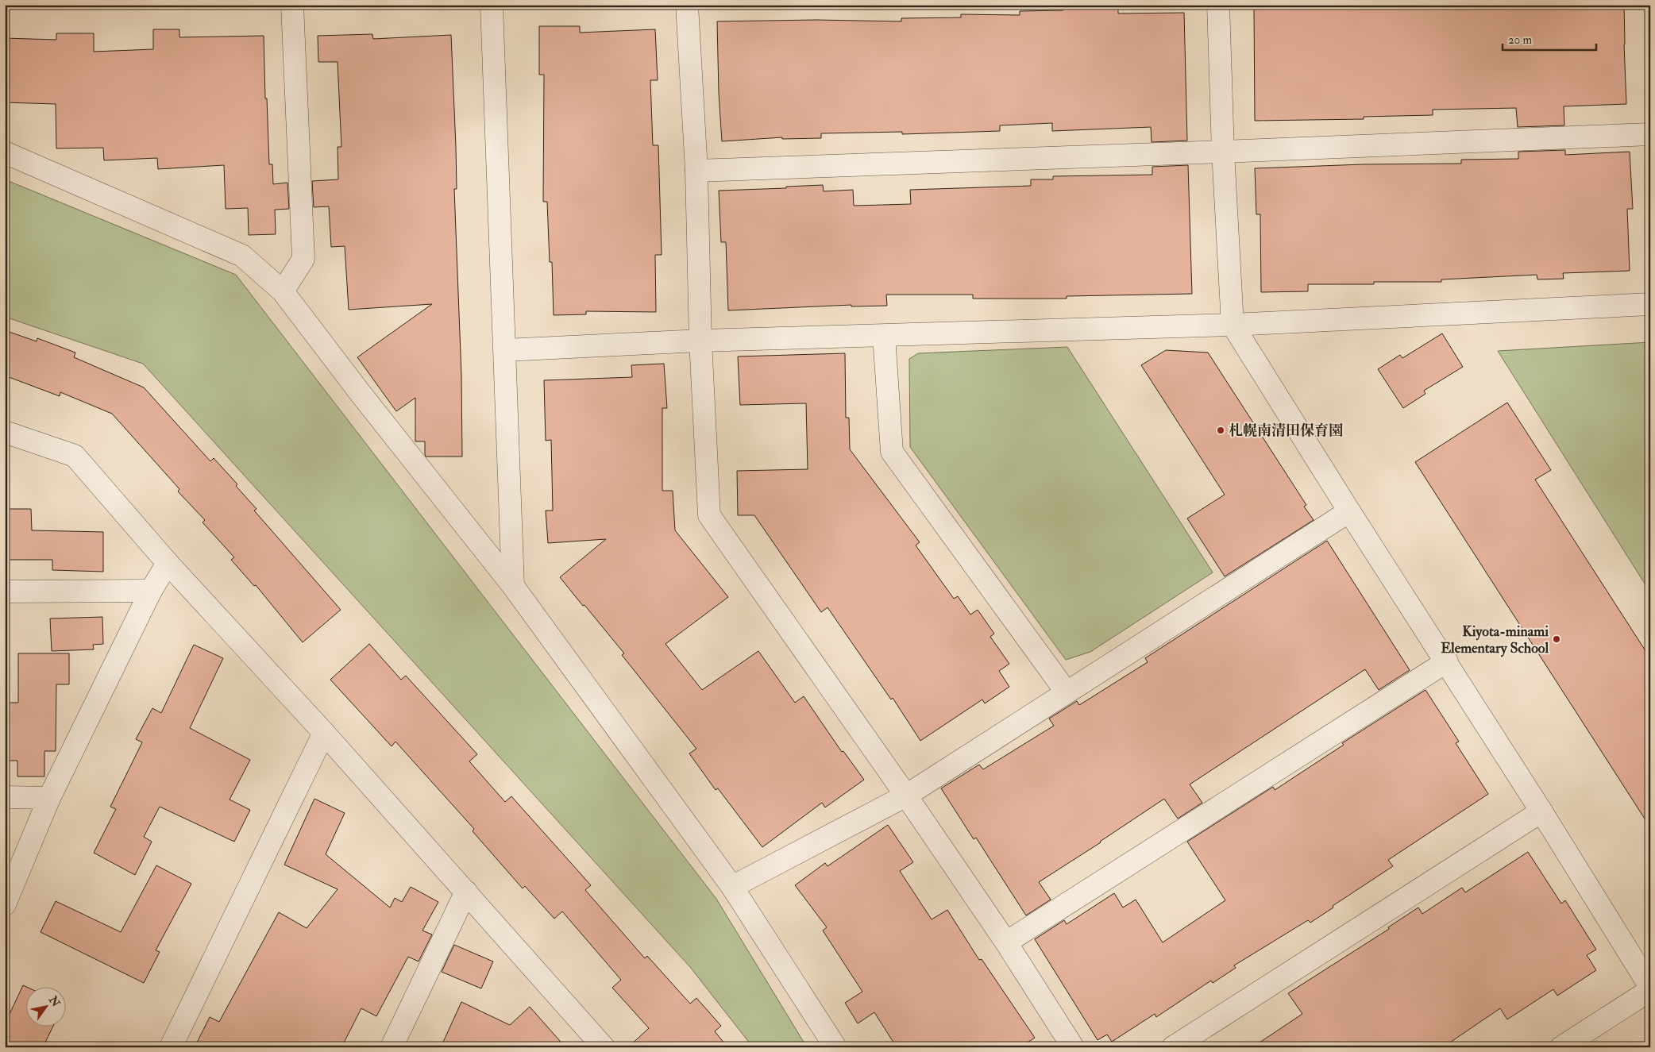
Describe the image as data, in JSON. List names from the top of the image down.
{
  "places": ["札幌南清田保育園", "Kiyota-minami Elementary School"],
  "scale_bar": "20 m",
  "north": "top right"
}
